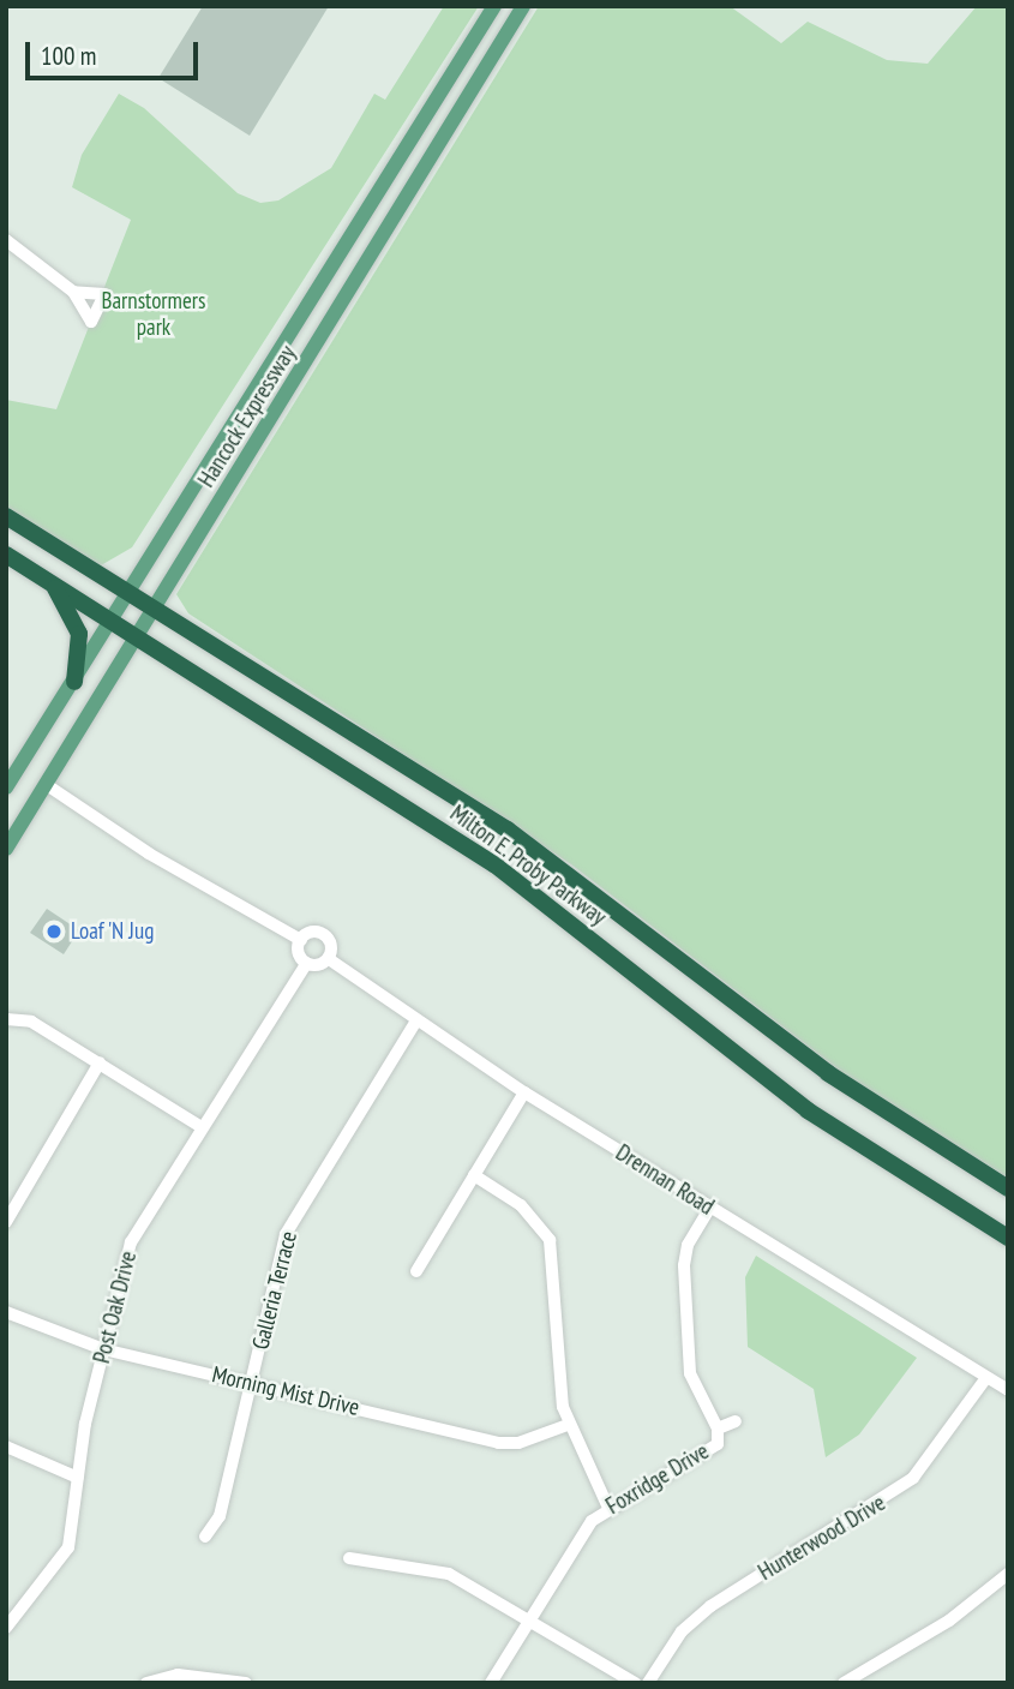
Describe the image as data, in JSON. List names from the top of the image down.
{
  "streets": {
    "highway": ["Milton E. Proby Parkway"],
    "main road": ["Hancock Expressway"],
    "street": [
      "Drennan Road",
      "Galleria Terrace",
      "Post Oak Drive",
      "Morning Mist Drive",
      "Foxridge Drive",
      "Hunterwood Drive"
    ]
  },
  "crossings": [
    ["Hancock Expressway", "Milton E. Proby Parkway"],
    ["Drennan Road", "Galleria Terrace"],
    ["Drennan Road", "Foxridge Drive"],
    ["Drennan Road", "Hunterwood Drive"],
    ["Galleria Terrace", "Morning Mist Drive"],
    ["Post Oak Drive", "Morning Mist Drive"]
  ],
  "parks": ["Barnstormers park"],
  "places": ["Loaf 'N Jug"],
  "scale_bar": "100 m"
}
